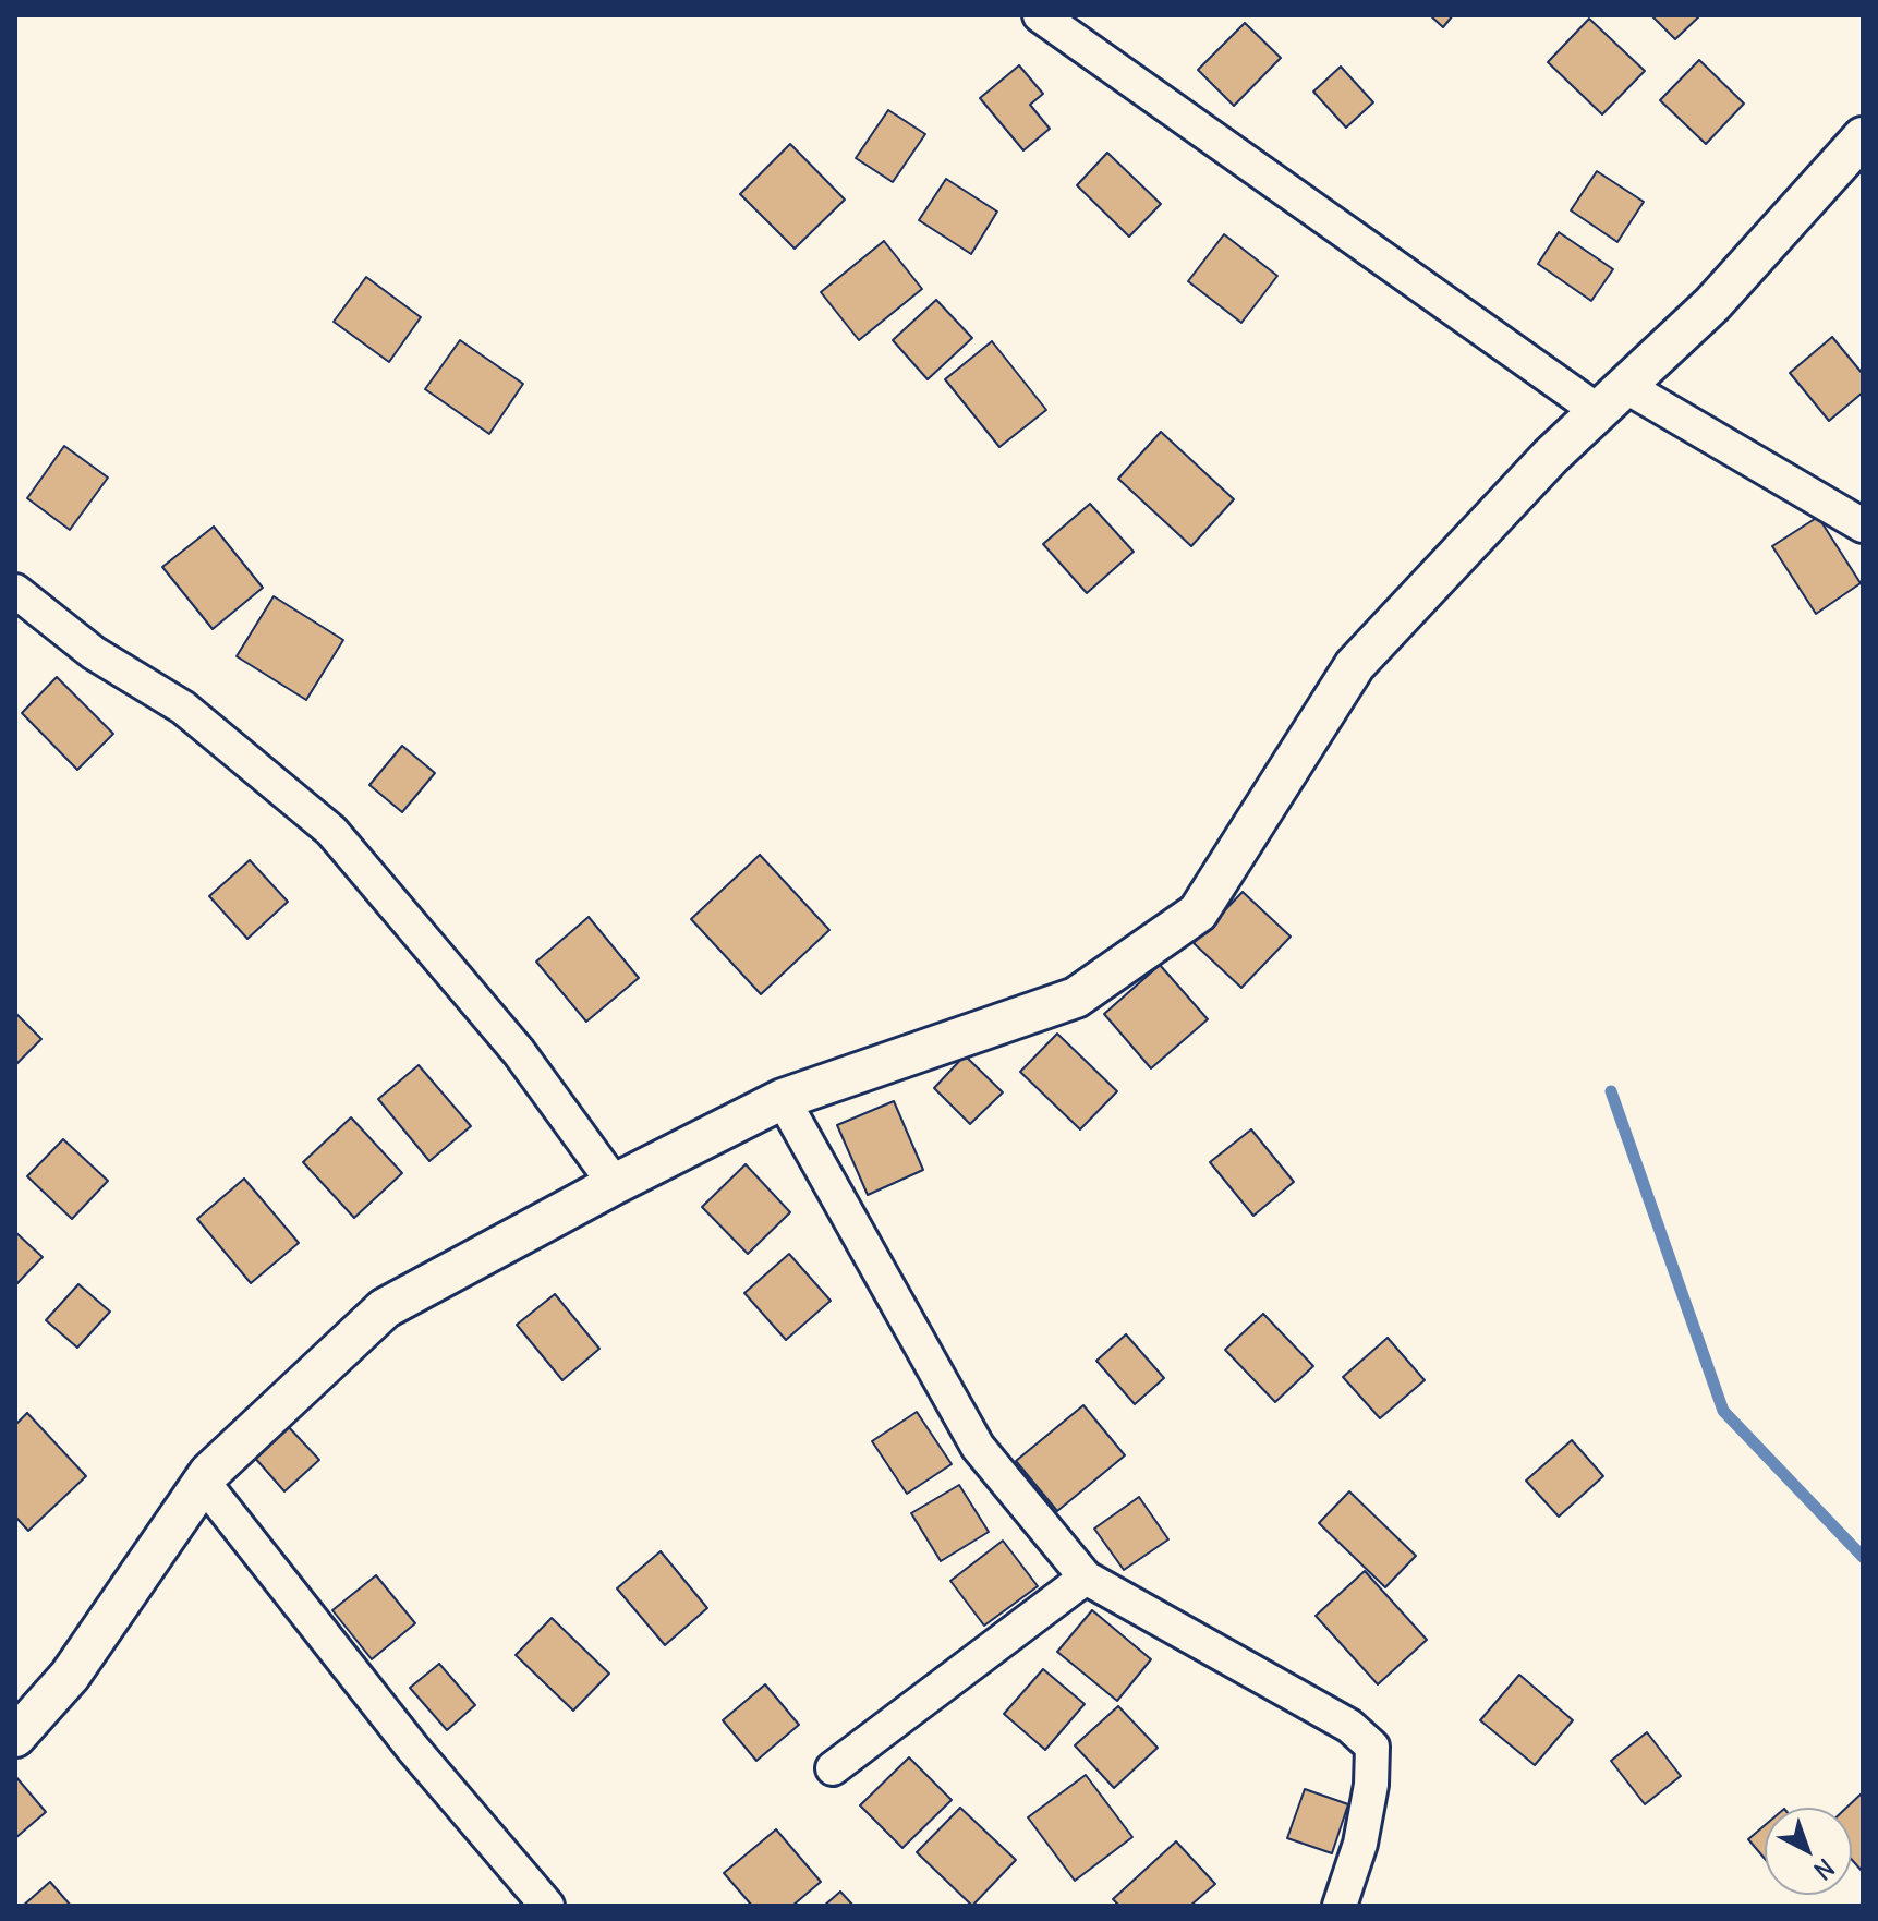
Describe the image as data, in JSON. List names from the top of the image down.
{
  "north": "bottom right"
}
